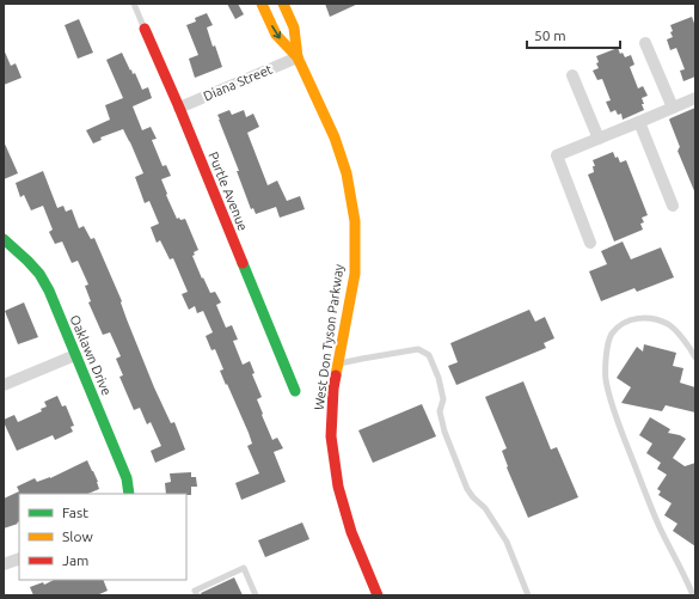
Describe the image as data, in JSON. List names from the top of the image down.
{
  "streets": {
    "street": [
      "Diana Street",
      "Purtle Avenue",
      "West Don Tyson Parkway",
      "Oaklawn Drive"
    ]
  },
  "crossings": [
    ["Diana Street", "Purtle Avenue"],
    ["Diana Street", "West Don Tyson Parkway"]
  ],
  "legend": ["Fast", "Slow", "Jam"],
  "scale_bar": "50 m"
}
